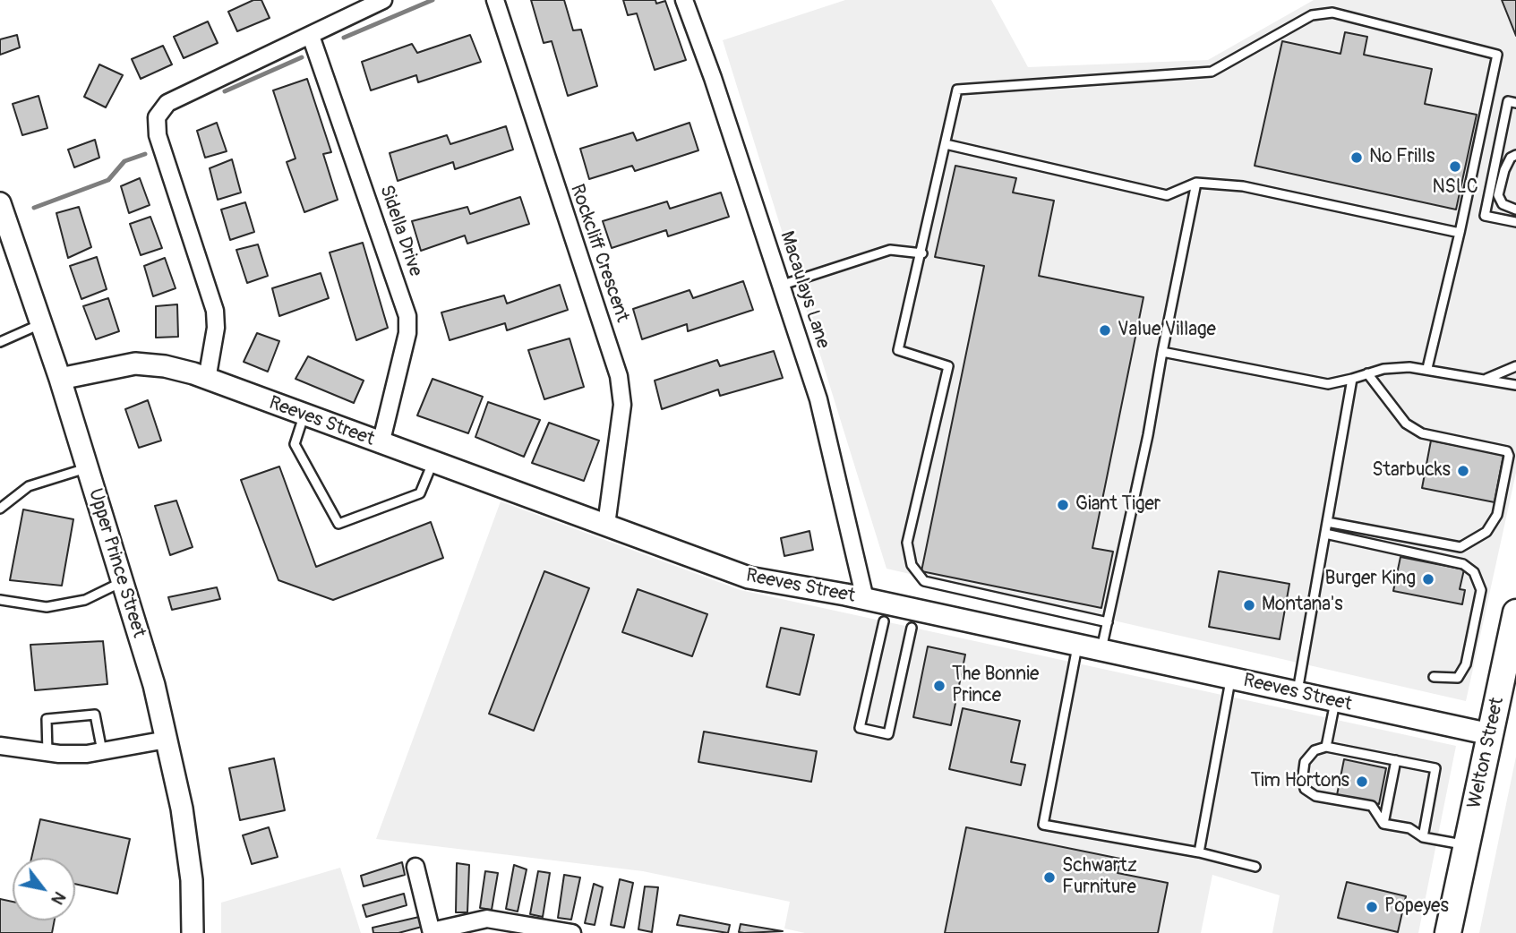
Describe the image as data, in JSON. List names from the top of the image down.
{
  "streets": {
    "main road": ["Welton Street"],
    "street": [
      "Sidella Drive",
      "Rockcliff Crescent",
      "Macaulays Lane",
      "Reeves Street",
      "Upper Prince Street"
    ]
  },
  "crossings": [
    ["Sidella Drive", "Reeves Street"],
    ["Rockcliff Crescent", "Reeves Street"],
    ["Macaulays Lane", "Reeves Street"],
    ["Reeves Street", "Upper Prince Street"],
    ["Reeves Street", "Welton Street"]
  ],
  "places": [
    "No Frills",
    "NSLC",
    "Value Village",
    "Starbucks",
    "Giant Tiger",
    "Burger King",
    "Montana's",
    "The Bonnie Prince",
    "Tim Hortons",
    "Schwartz Furniture",
    "Popeyes"
  ],
  "north": "bottom right"
}
